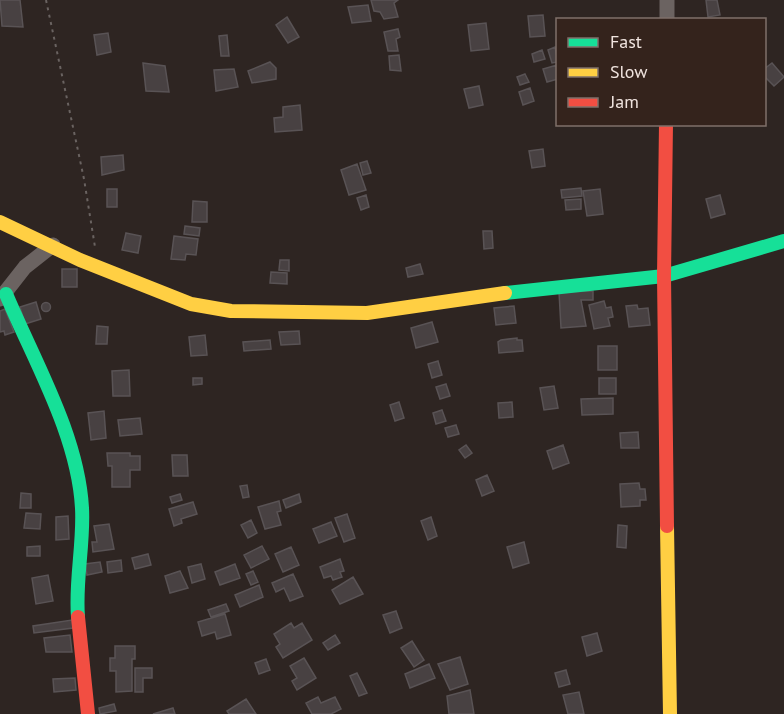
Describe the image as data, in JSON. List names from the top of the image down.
{
  "legend": ["Fast", "Slow", "Jam"]
}
